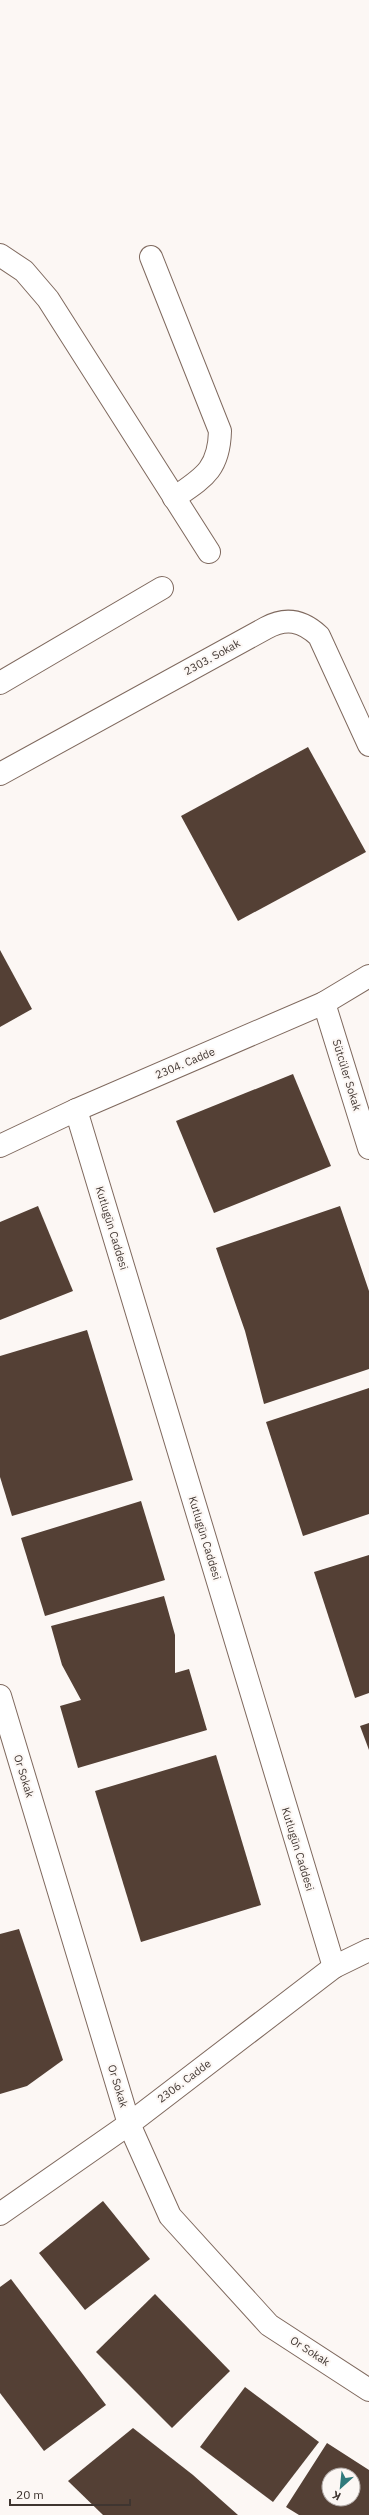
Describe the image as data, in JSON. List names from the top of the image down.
{
  "streets": {
    "street": [
      "2303. Sokak",
      "2304. Cadde",
      "Sütcüler Sokak",
      "Kutlugün Caddesi",
      "Or Sokak",
      "2306. Cadde"
    ]
  },
  "crossings": [
    ["2304. Cadde", "Sütcüler Sokak"],
    ["2304. Cadde", "Kutlugün Caddesi"],
    ["Kutlugün Caddesi", "2306. Cadde"],
    ["Or Sokak", "2306. Cadde"]
  ],
  "scale_bar": "20 m",
  "north": "bottom left"
}
